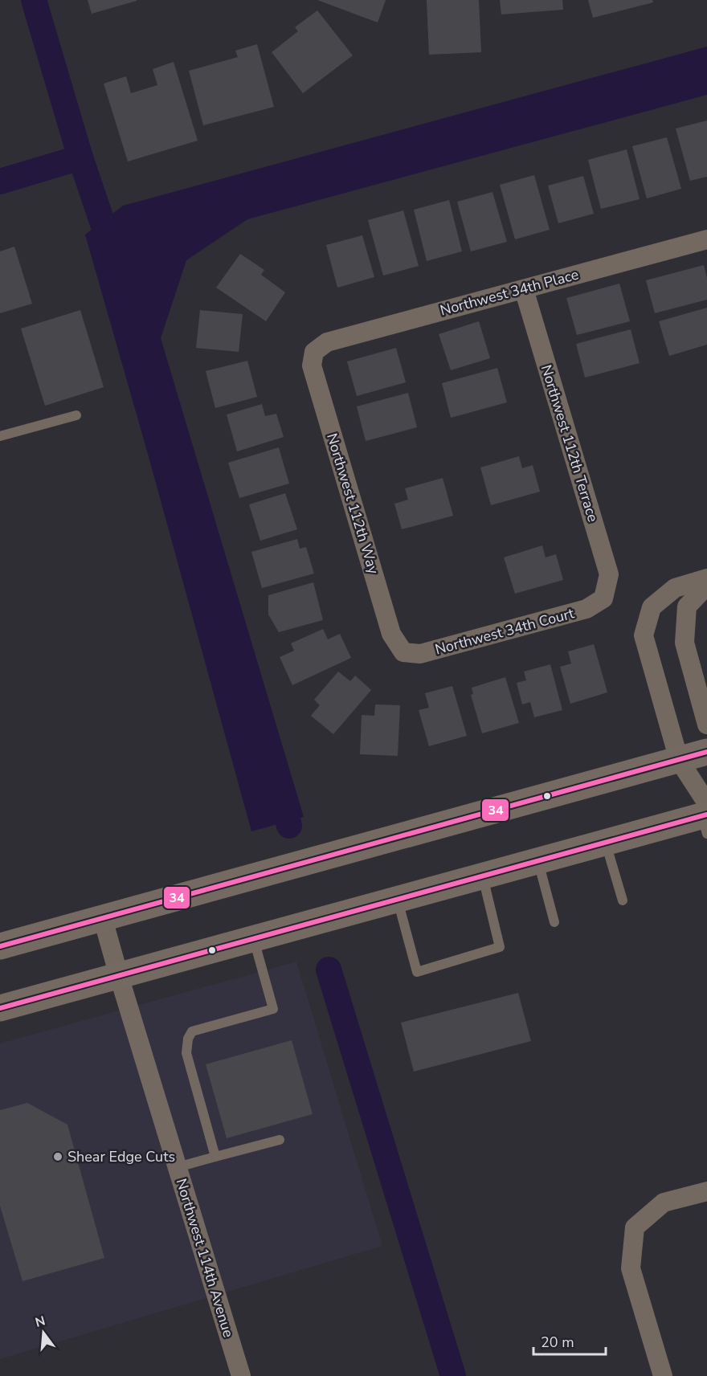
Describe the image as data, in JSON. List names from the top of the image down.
{
  "streets": {
    "street": [
      "Northwest 34th Place",
      "Northwest 112th Terrace",
      "Northwest 112th Way",
      "Northwest 34th Court",
      "Northwest 114th Avenue"
    ]
  },
  "crossings": [
    ["Northwest 34th Place", "Northwest 112th Terrace"],
    ["Northwest 34th Place", "Northwest 112th Way"],
    ["Northwest 112th Terrace", "Northwest 34th Court"],
    ["Northwest 112th Way", "Northwest 34th Court"]
  ],
  "places": ["Shear Edge Cuts"],
  "lines": ["transit line 34"],
  "scale_bar": "20 m",
  "north": "top"
}
